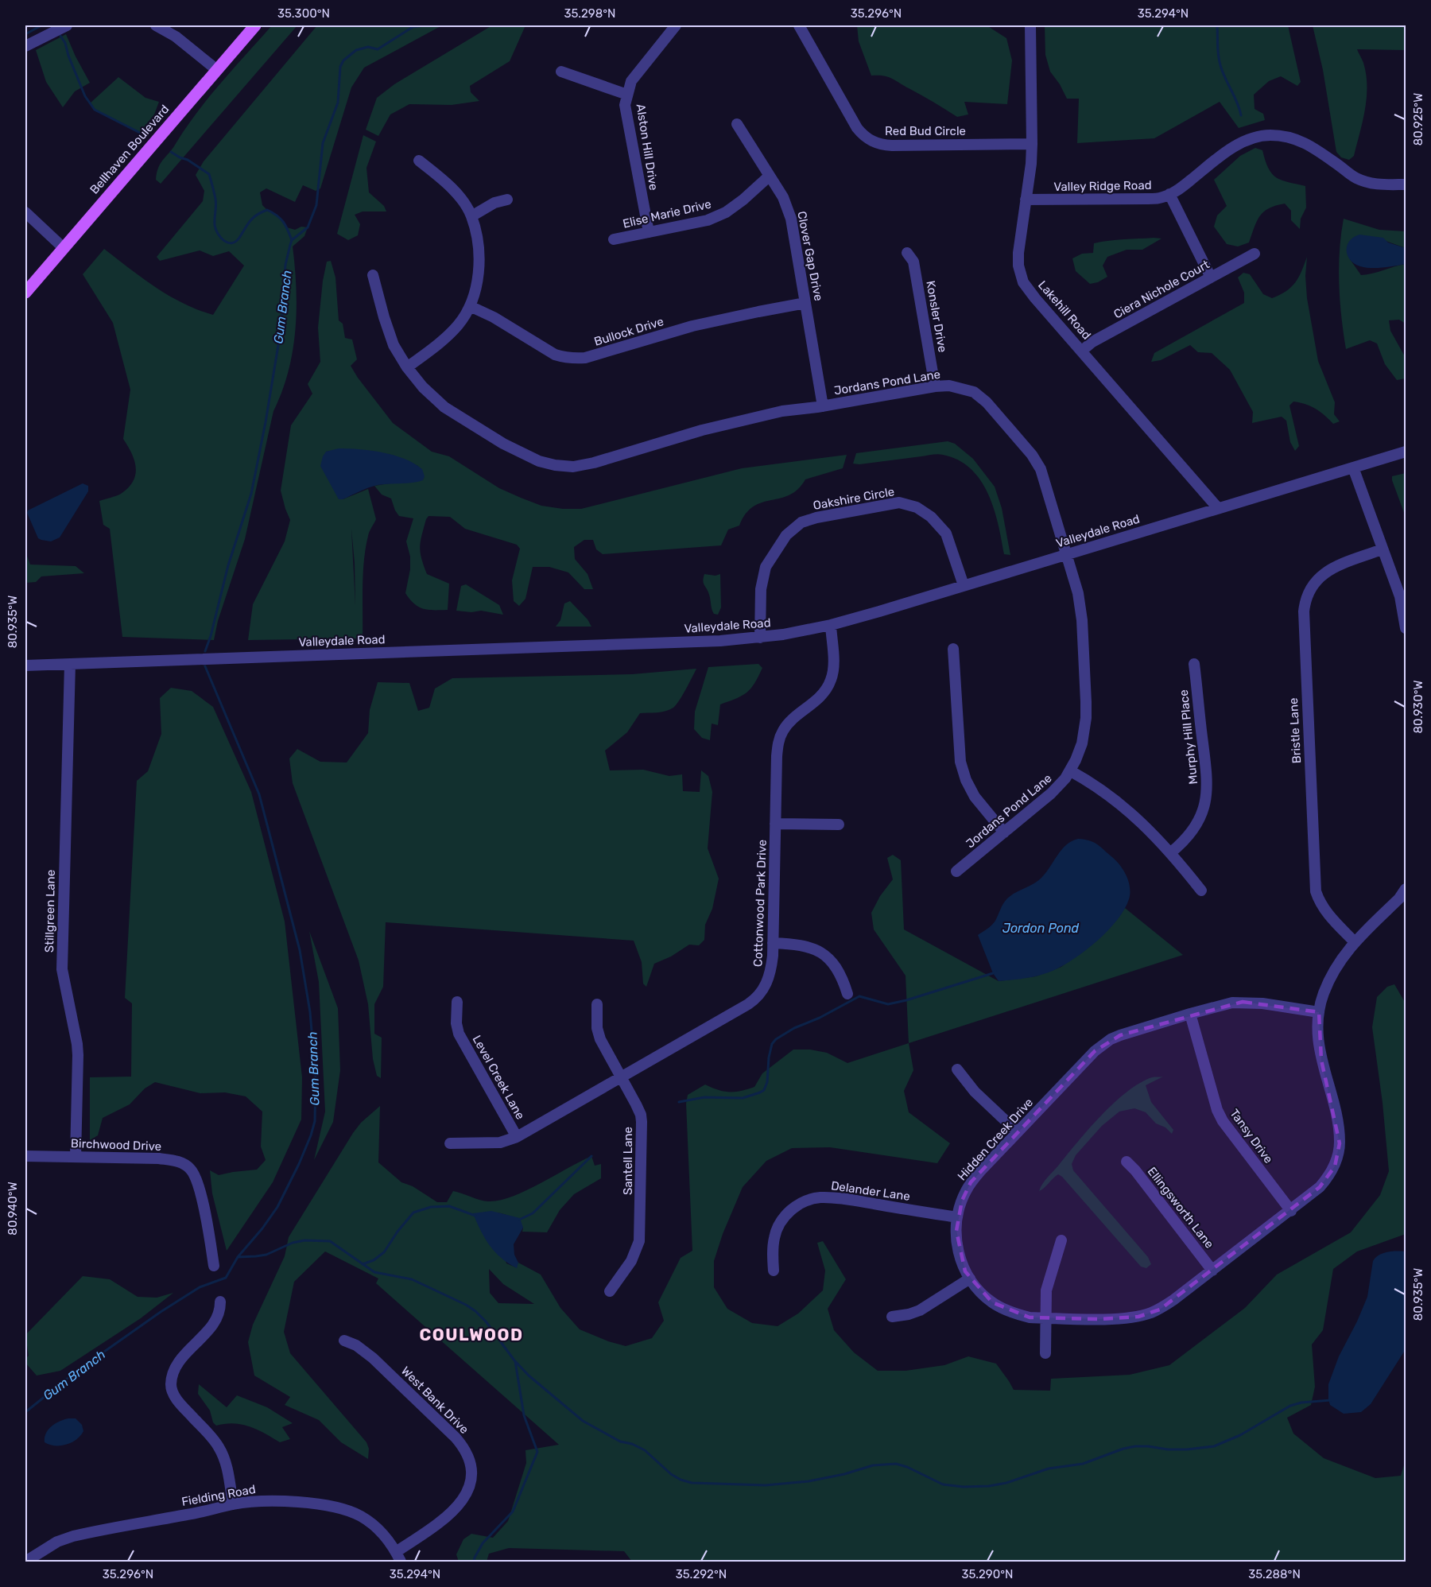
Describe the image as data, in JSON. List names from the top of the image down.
{
  "streets": {
    "main road": ["Bellhaven Boulevard"],
    "street": [
      "Red Bud Circle",
      "Alston Hill Drive",
      "Valley Ridge Road",
      "Elise Marie Drive",
      "Clover Gap Drive",
      "Ciera Nichole Court",
      "Lakehill Road",
      "Konsler Drive",
      "Bullock Drive",
      "Jordans Pond Lane",
      "Oakshire Circle",
      "Valleydale Road",
      "Bristle Lane",
      "Murphy Hill Place",
      "Cottonwood Park Drive",
      "Stillgreen Lane",
      "Level Creek Lane",
      "Tansy Drive",
      "Hidden Creek Drive",
      "Birchwood Drive",
      "Santell Lane",
      "Delander Lane",
      "Ellingsworth Lane",
      "West Bank Drive",
      "Fielding Road"
    ]
  },
  "crossings": [
    ["Red Bud Circle", "Lakehill Road"],
    ["Alston Hill Drive", "Elise Marie Drive"],
    ["Valley Ridge Road", "Lakehill Road"],
    ["Elise Marie Drive", "Clover Gap Drive"],
    ["Clover Gap Drive", "Bullock Drive"],
    ["Clover Gap Drive", "Jordans Pond Lane"],
    ["Ciera Nichole Court", "Lakehill Road"],
    ["Lakehill Road", "Valleydale Road"],
    ["Konsler Drive", "Jordans Pond Lane"],
    ["Jordans Pond Lane", "Valleydale Road"],
    ["Oakshire Circle", "Valleydale Road"],
    ["Valleydale Road", "Cottonwood Park Drive"],
    ["Valleydale Road", "Stillgreen Lane"],
    ["Bristle Lane", "Hidden Creek Drive"],
    ["Cottonwood Park Drive", "Level Creek Lane"],
    ["Cottonwood Park Drive", "Santell Lane"],
    ["Stillgreen Lane", "Birchwood Drive"],
    ["Tansy Drive", "Hidden Creek Drive"],
    ["Hidden Creek Drive", "Delander Lane"],
    ["Hidden Creek Drive", "Ellingsworth Lane"],
    ["West Bank Drive", "Fielding Road"]
  ],
  "districts": ["COULWOOD"],
  "water": ["Gum Branch", "Jordon Pond"],
  "coordinates": [
    "35.300°N",
    "35.298°N",
    "35.296°N",
    "35.294°N",
    "80.925°W",
    "80.935°W",
    "80.930°W",
    "80.940°W",
    "35.292°N",
    "35.290°N",
    "35.288°N"
  ]
}
